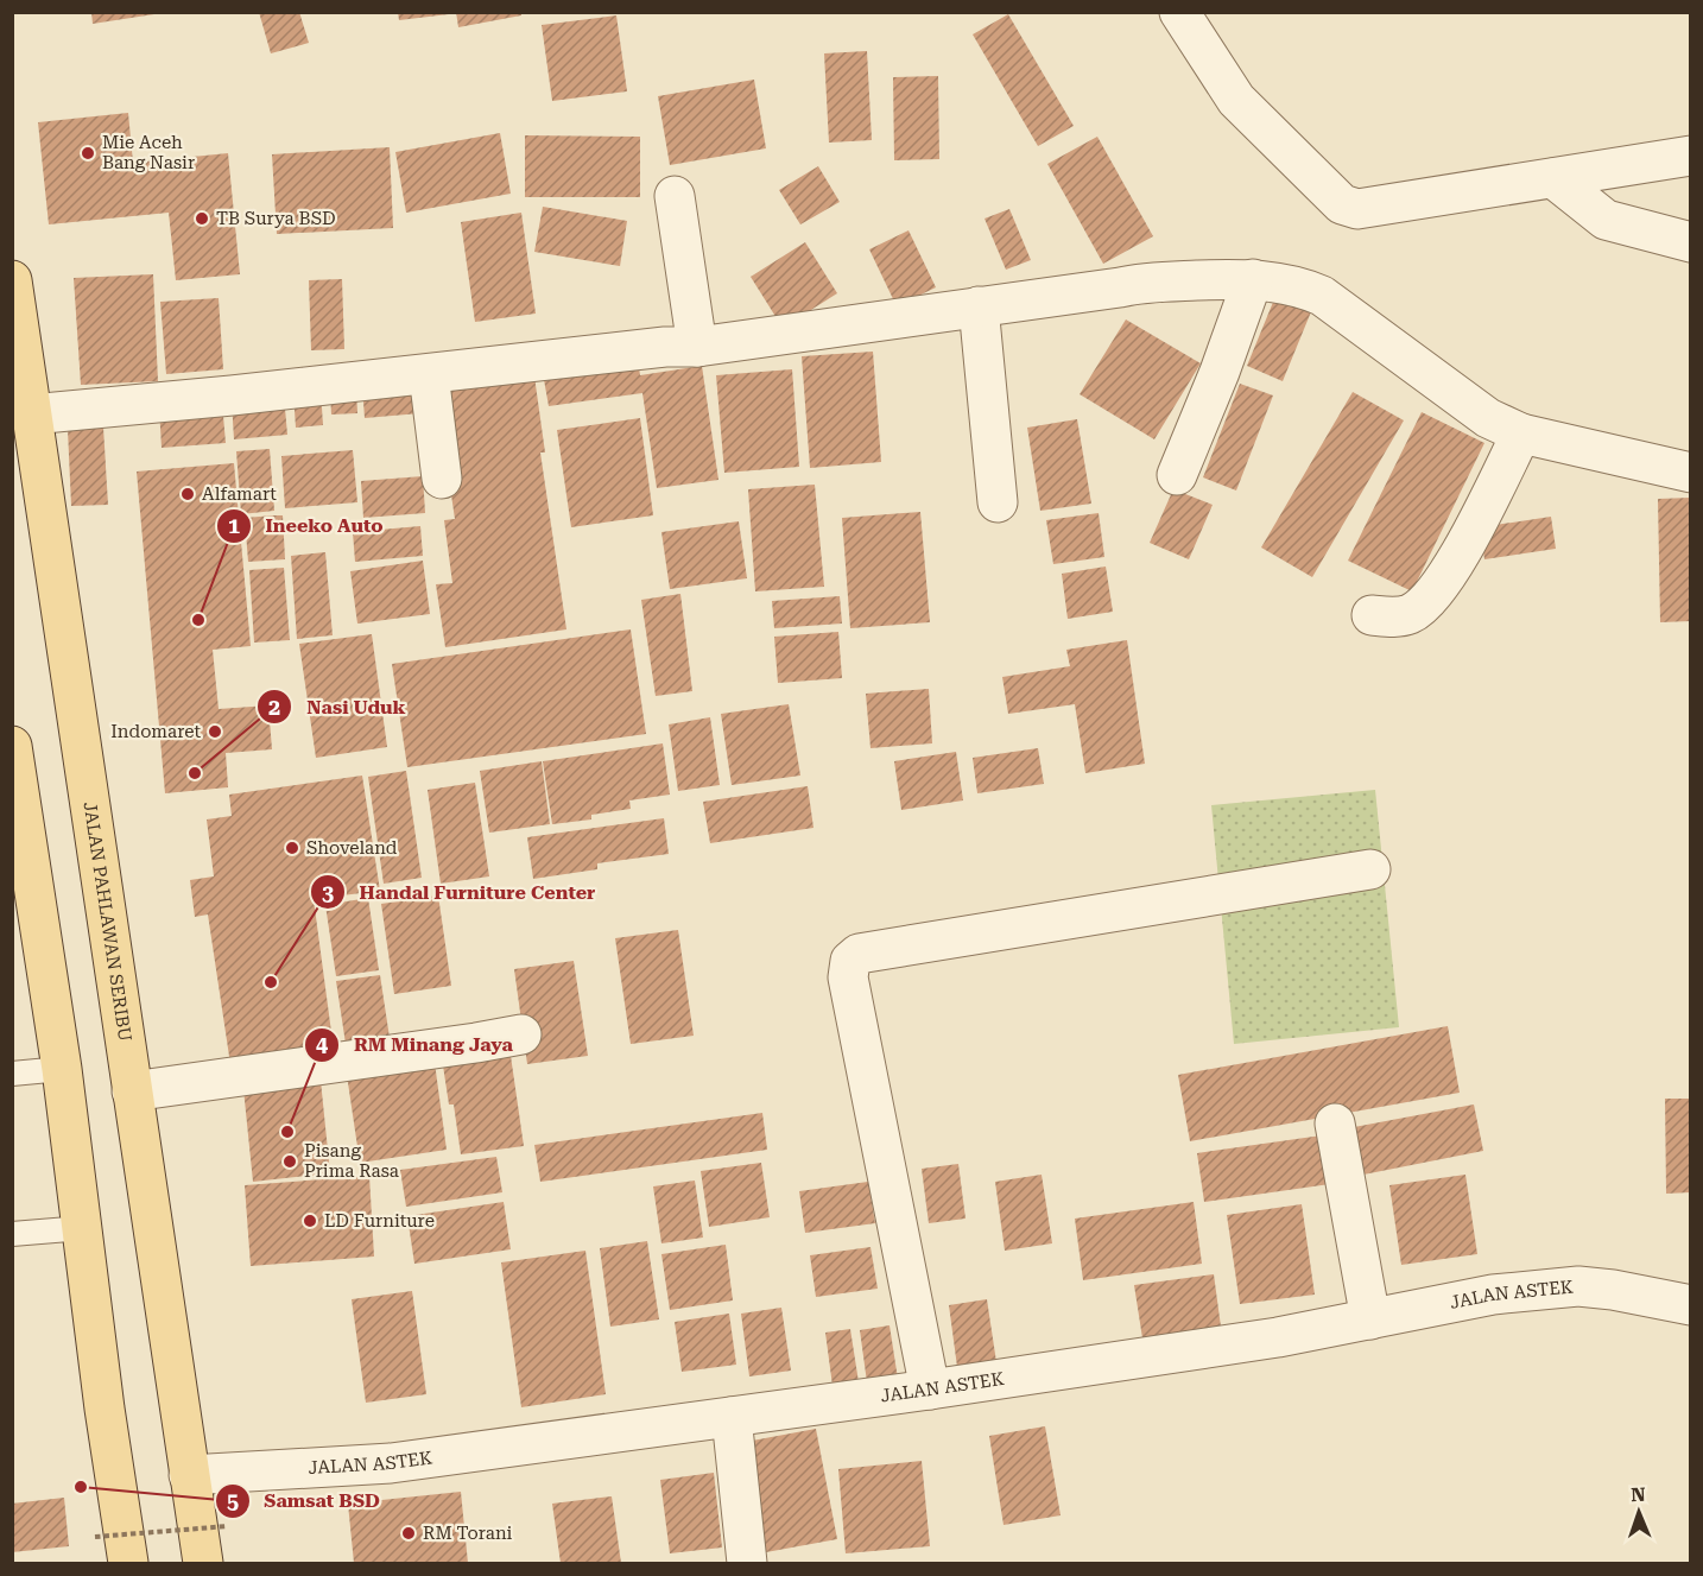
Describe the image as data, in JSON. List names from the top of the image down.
{
  "streets": {
    "main road": ["JALAN PAHLAWAN SERIBU"],
    "street": ["JALAN ASTEK"]
  },
  "crossings": [
    ["JALAN PAHLAWAN SERIBU", "JALAN ASTEK"]
  ],
  "places": [
    "Mie Aceh Bang Nasir",
    "TB Surya BSD",
    "Alfamart",
    "Ineeko Auto",
    "Indomaret",
    "Nasi Uduk",
    "Shoveland",
    "Handal Furniture Center",
    "RM Minang Jaya",
    "Pisang Prima Rasa",
    "LD Furniture",
    "Samsat BSD",
    "RM Torani"
  ],
  "north": "top"
}
